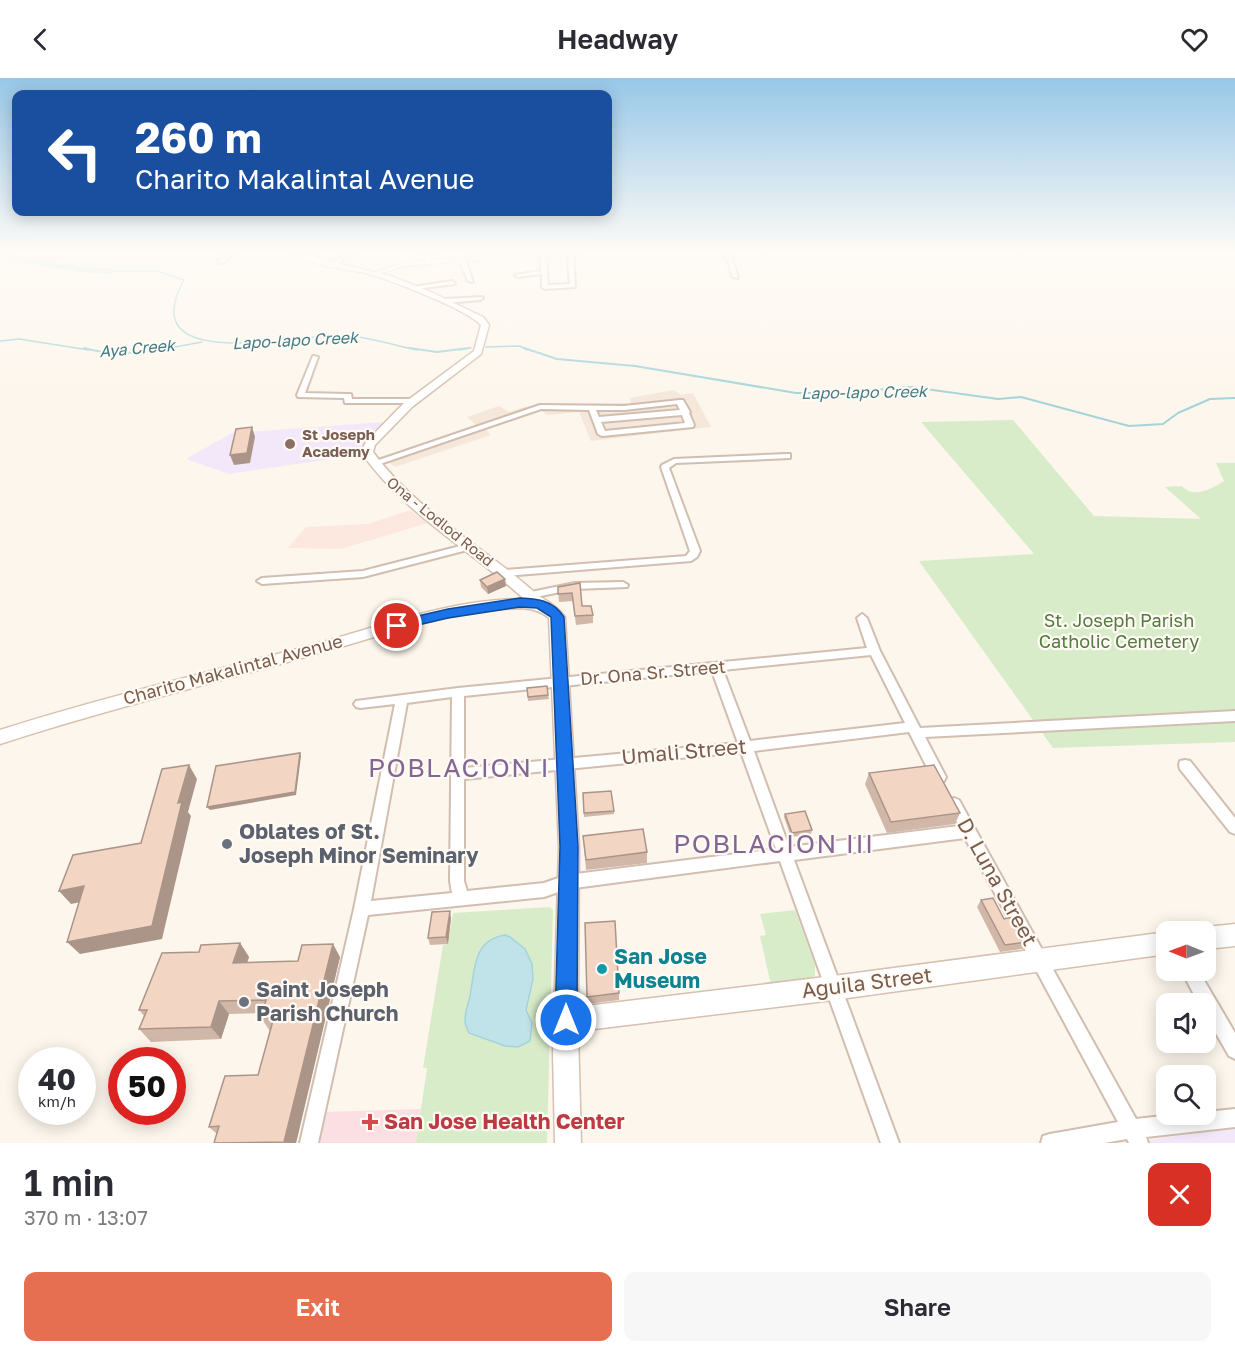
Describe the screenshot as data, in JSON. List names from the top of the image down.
{
  "streets": {
    "main road": ["Ona - Lodlod Road", "Charito Makalintal Avenue", "Aguila Street"],
    "street": ["Dr. Ona Sr. Street", "Umali Street", "D. Luna Street"]
  },
  "crossings": [
    ["Ona - Lodlod Road", "Charito Makalintal Avenue"],
    ["Ona - Lodlod Road", "Dr. Ona Sr. Street"],
    ["Dr. Ona Sr. Street", "D. Luna Street"],
    ["Umali Street", "D. Luna Street"],
    ["D. Luna Street", "Aguila Street"]
  ],
  "districts": ["POBLACION I", "POBLACION III"],
  "water": ["Lapo-lapo Creek", "Aya Creek"],
  "parks": ["St. Joseph Parish Catholic Cemetery"],
  "places": {
    "other": [
      "St Joseph Academy",
      "Oblates of St. Joseph Minor Seminary",
      "San Jose Museum",
      "Saint Joseph Parish Church"
    ],
    "health": ["San Jose Health Center"]
  },
  "north": "left",
  "page": {
    "header": "Headway",
    "turn": ["260 m", "Charito Makalintal Avenue"],
    "speed": "40 km/h",
    "limit": "50",
    "heading": ["1 min", "370 m · 13:07"],
    "buttons": ["Exit", "Share"]
  }
}
